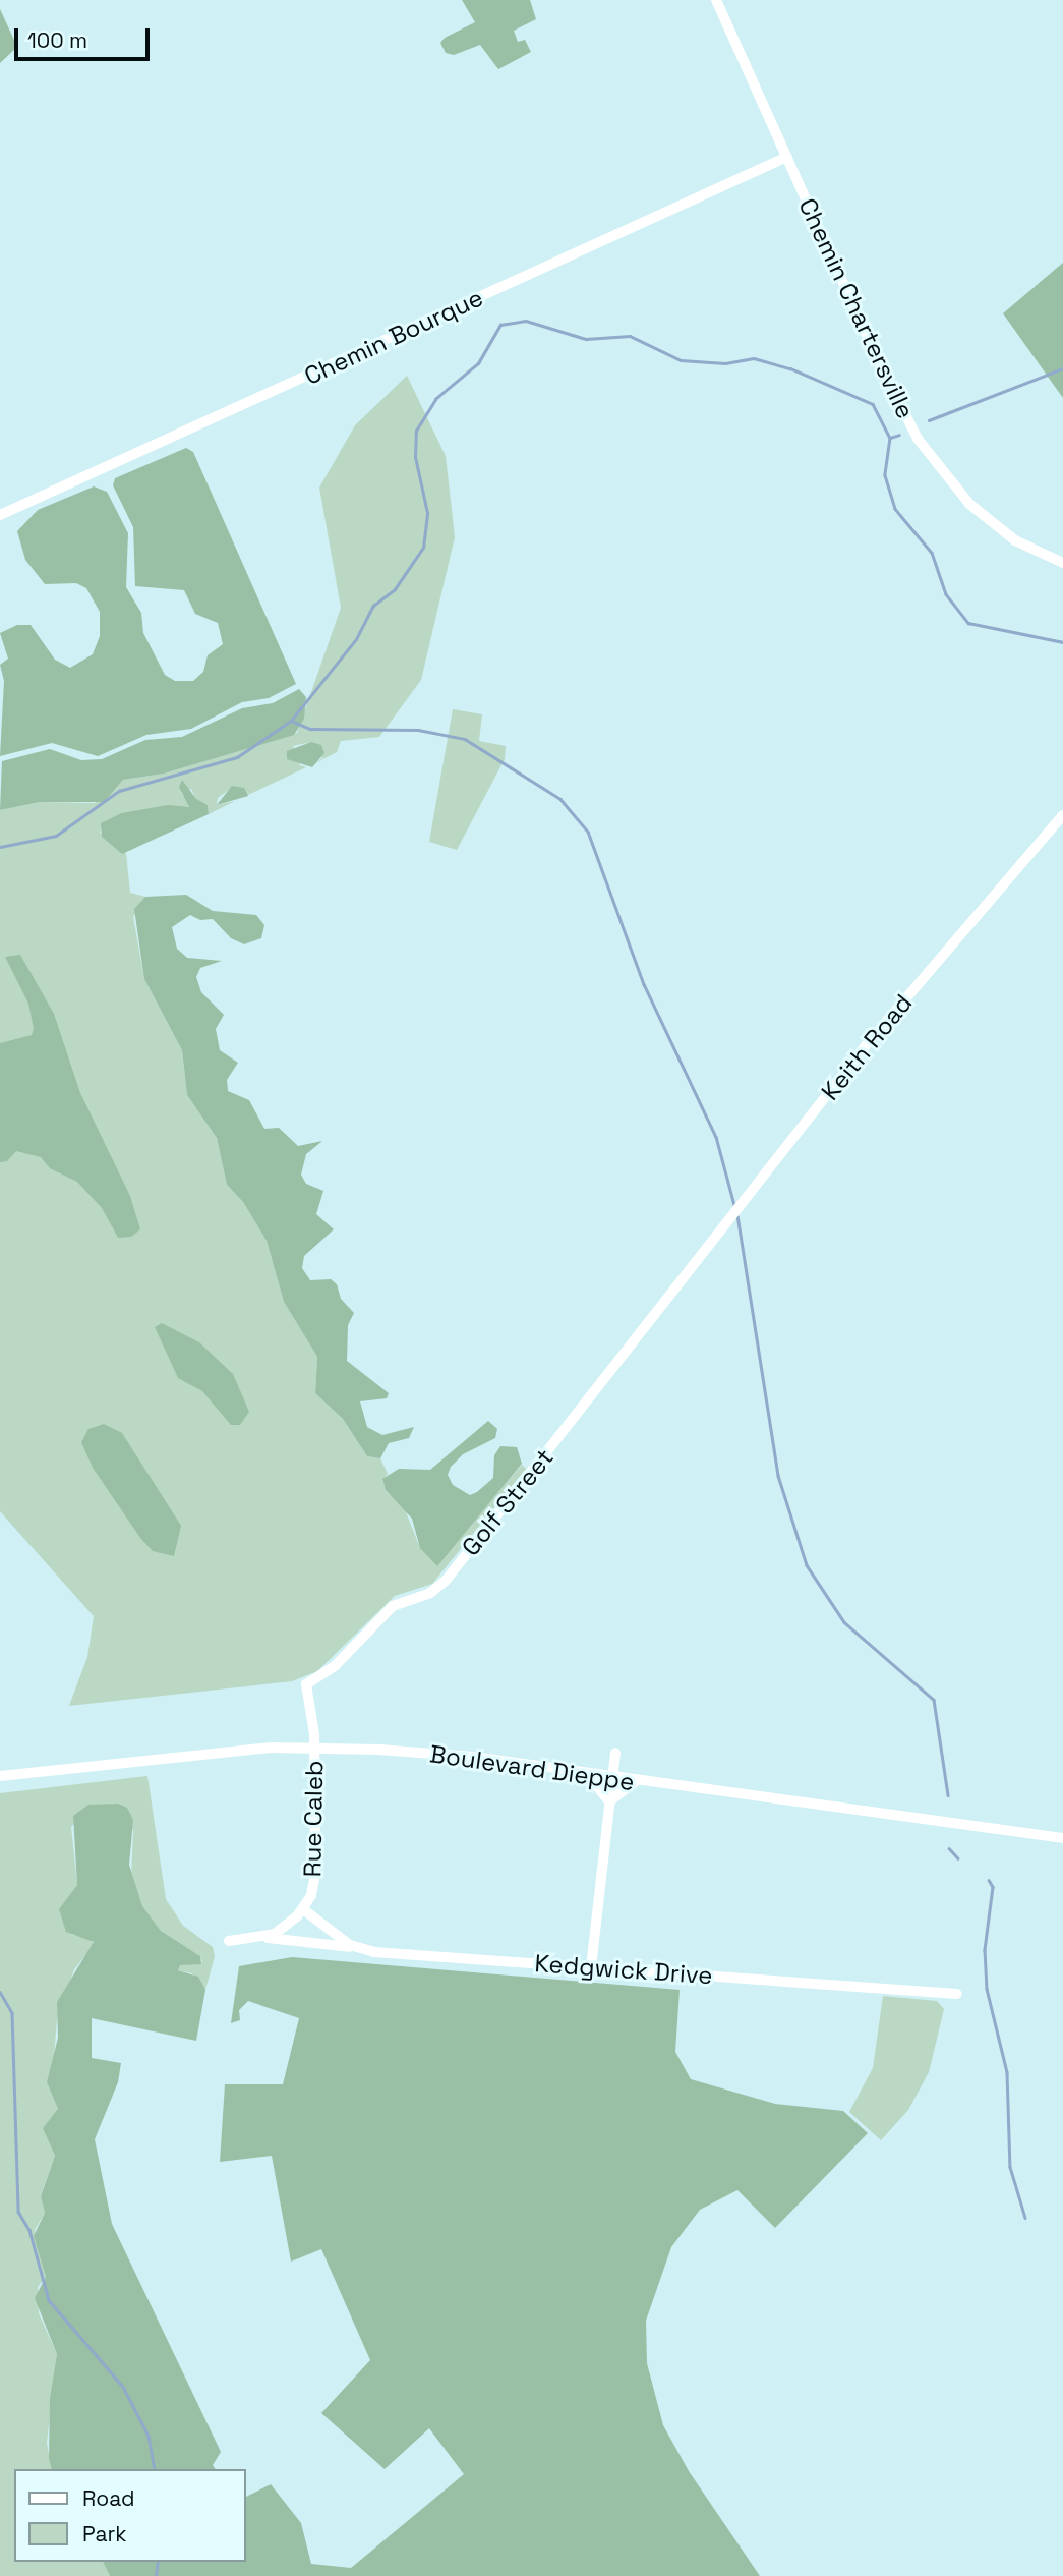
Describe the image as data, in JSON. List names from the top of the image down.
{
  "streets": {
    "street": [
      "Chemin Chartersville",
      "Chemin Bourque",
      "Keith Road",
      "Golf Street",
      "Boulevard Dieppe",
      "Rue Caleb",
      "Kedgwick Drive"
    ]
  },
  "crossings": [
    ["Chemin Chartersville", "Chemin Bourque"],
    ["Keith Road", "Golf Street"],
    ["Golf Street", "Rue Caleb"],
    ["Boulevard Dieppe", "Rue Caleb"],
    ["Rue Caleb", "Kedgwick Drive"]
  ],
  "legend": ["Road", "Park"],
  "scale_bar": "100 m"
}
